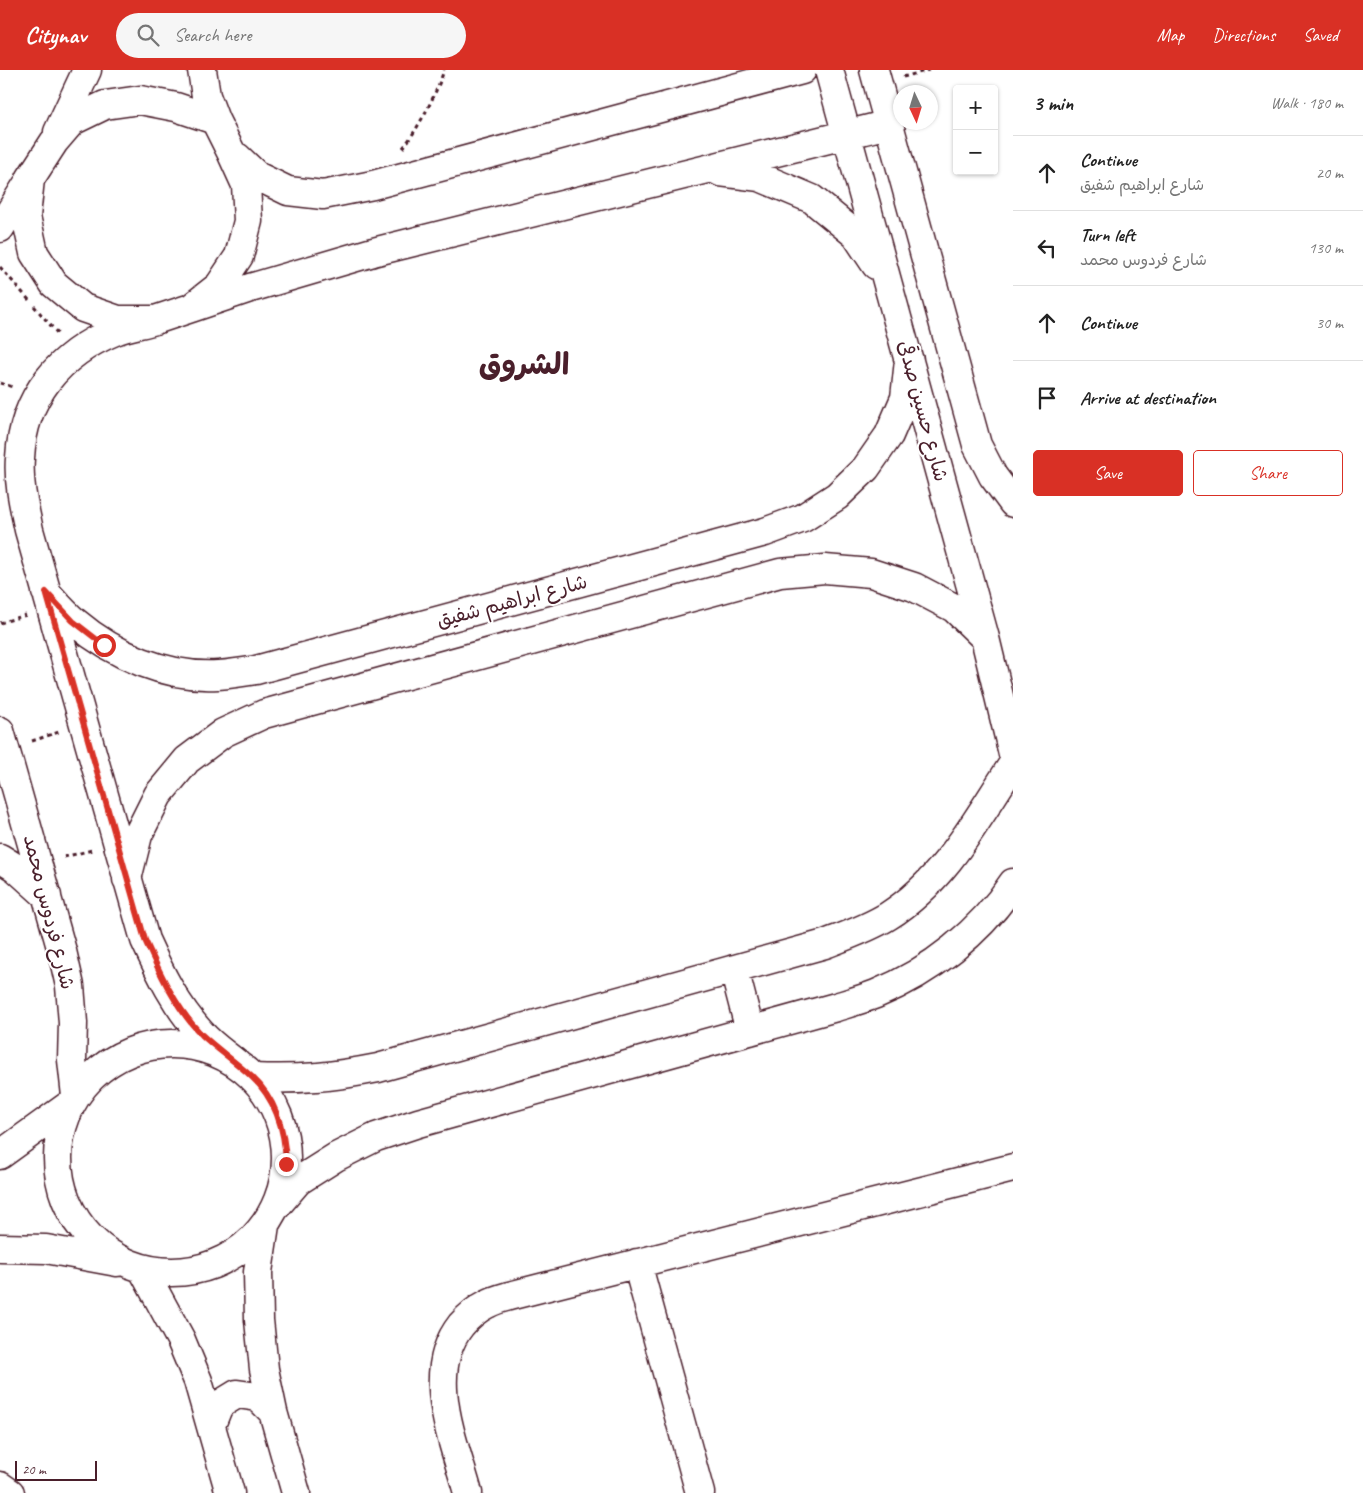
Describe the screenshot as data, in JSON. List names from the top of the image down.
{
  "streets": {
    "street": ["شارع حسين صدقى", "شارع ابراهيم شفيق", "شارع فردوس محمد"]
  },
  "crossings": [
    ["شارع حسين صدقى", "شارع ابراهيم شفيق"]
  ],
  "districts": ["الشروق"],
  "scale_bar": "20 m",
  "north": "bottom",
  "page": {
    "header": "Citynav",
    "search": "Search here",
    "nav": ["Map", "Directions", "Saved"],
    "heading": ["3 min", "Walk · 180 m"],
    "map_buttons": ["+", "−"],
    "list": [
      ["Continue", "شارع ابراهيم شفيق", "20 m"],
      ["Turn left", "شارع فردوس محمد", "130 m"],
      ["Continue", "30 m"],
      "Arrive at destination"
    ],
    "buttons": ["Save", "Share"],
    "scale": "20 m"
  }
}
